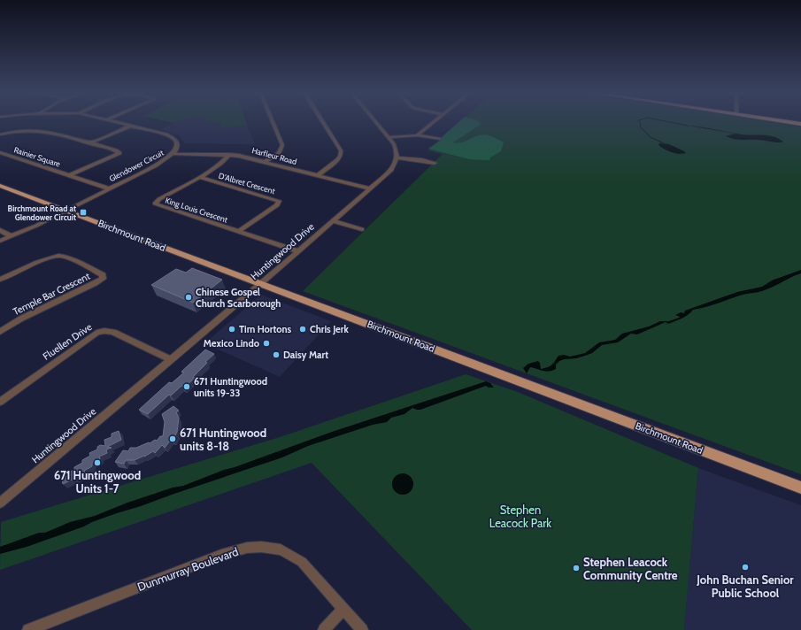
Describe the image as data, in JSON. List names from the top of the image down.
{
  "streets": {
    "main road": ["Birchmount Road"],
    "street": [
      "Harfleur Road",
      "Rainier Square",
      "Glendower Circuit",
      "D'Albret Crescent",
      "King Louis Crescent",
      "Huntingwood Drive",
      "Temple Bar Crescent",
      "Fluellen Drive",
      "Dunmurray Boulevard"
    ]
  },
  "crossings": [
    ["Harfleur Road", "Glendower Circuit"],
    ["Harfleur Road", "King Louis Crescent"],
    ["Harfleur Road", "Huntingwood Drive"],
    ["Rainier Square", "Glendower Circuit"],
    ["Glendower Circuit", "Birchmount Road"],
    ["D'Albret Crescent", "King Louis Crescent"],
    ["King Louis Crescent", "Huntingwood Drive"],
    ["Birchmount Road", "Huntingwood Drive"],
    ["Huntingwood Drive", "Fluellen Drive"]
  ],
  "parks": ["Stephen Leacock Park"],
  "places": {
    "transit": ["Birchmount Road at Glendower Circuit"],
    "other": [
      "Chinese Gospel Church Scarborough",
      "Tim Hortons",
      "Chris Jerk",
      "Mexico Lindo",
      "Daisy Mart",
      "671 Huntingwood units 19-33",
      "671 Huntingwood units 8-18",
      "671 Huntingwood Units 1-7",
      "John Buchan Senior Public School",
      "Stephen Leacock Community Centre"
    ]
  }
}
